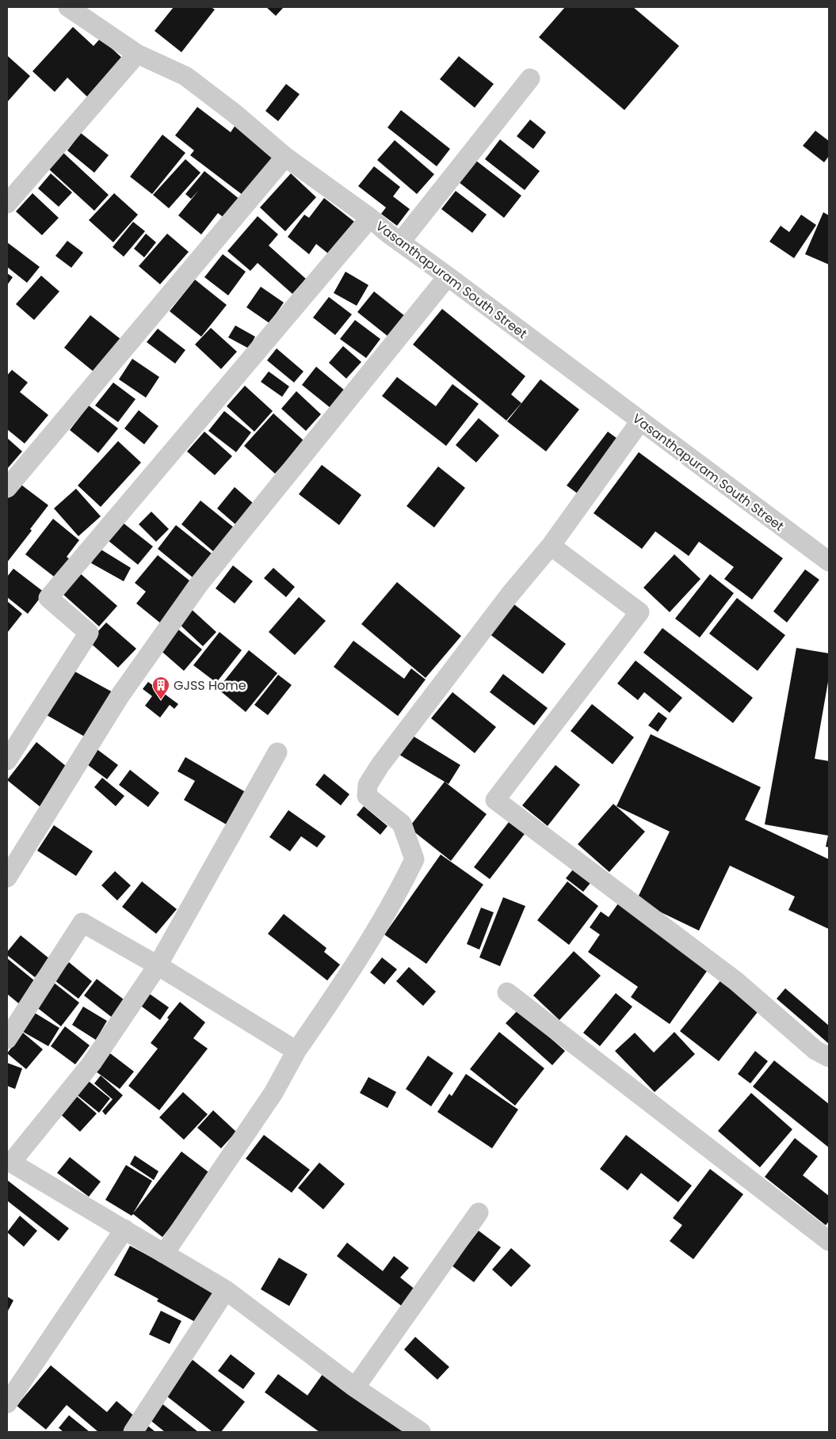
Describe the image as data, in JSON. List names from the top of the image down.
{
  "streets": {
    "street": ["Vasanthapuram South Street"]
  },
  "places": {
    "building": ["GJSS Home"]
  }
}
